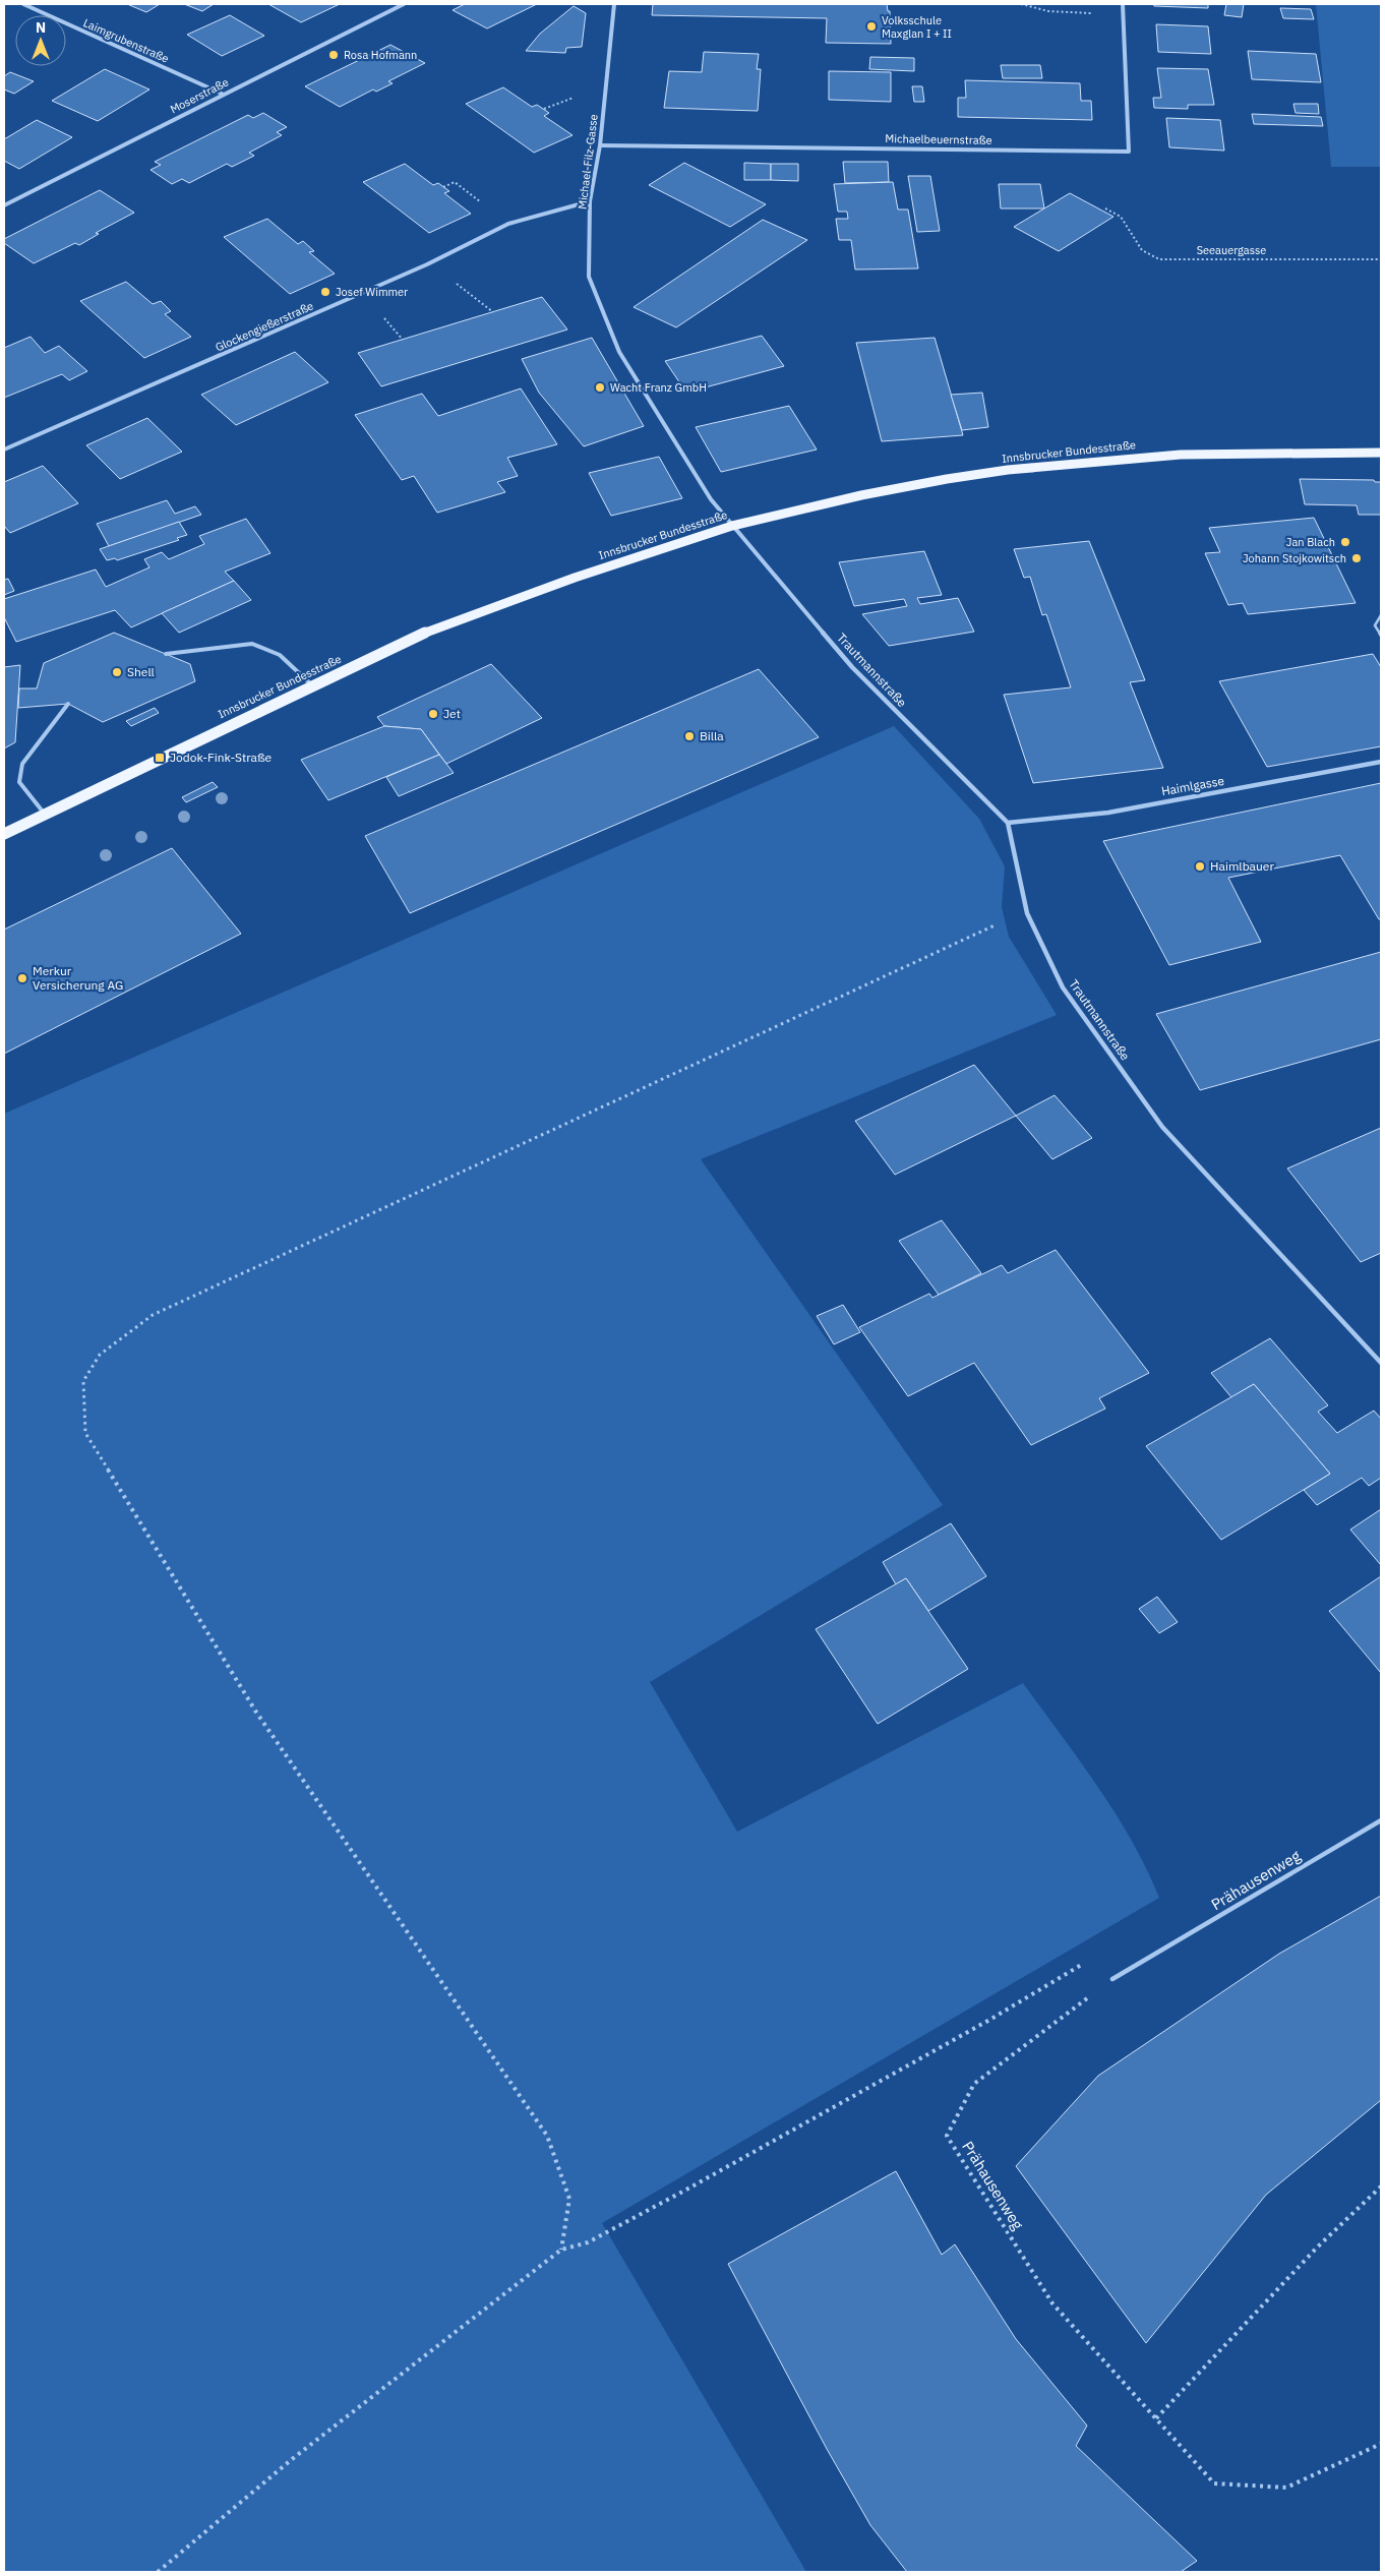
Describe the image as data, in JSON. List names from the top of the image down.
{
  "streets": {
    "main road": ["Innsbrucker Bundesstraße"],
    "street": [
      "Laimgrubenstraße",
      "Moserstraße",
      "Michaelbeuernstraße",
      "Michael-Filz-Gasse",
      "Glockengießerstraße",
      "Trautmannstraße",
      "Haimlgasse"
    ],
    "lane": ["Prähausenweg"],
    "path": ["Seeauergasse"]
  },
  "crossings": [
    ["Laimgrubenstraße", "Moserstraße"],
    ["Michaelbeuernstraße", "Michael-Filz-Gasse"],
    ["Michael-Filz-Gasse", "Glockengießerstraße"],
    ["Michael-Filz-Gasse", "Innsbrucker Bundesstraße"],
    ["Michael-Filz-Gasse", "Trautmannstraße"],
    ["Innsbrucker Bundesstraße", "Trautmannstraße"],
    ["Trautmannstraße", "Haimlgasse"]
  ],
  "places": {
    "other": [
      "Volksschule Maxglan I + II",
      "Rosa Hofmann",
      "Josef Wimmer",
      "Wacht Franz GmbH",
      "Jan Blach",
      "Johann Stojkowitsch",
      "Shell",
      "Jet",
      "Billa",
      "Haimlbauer",
      "Merkur Versicherung AG"
    ],
    "transit": ["Jodok-Fink-Straße"]
  },
  "north": "top"
}
